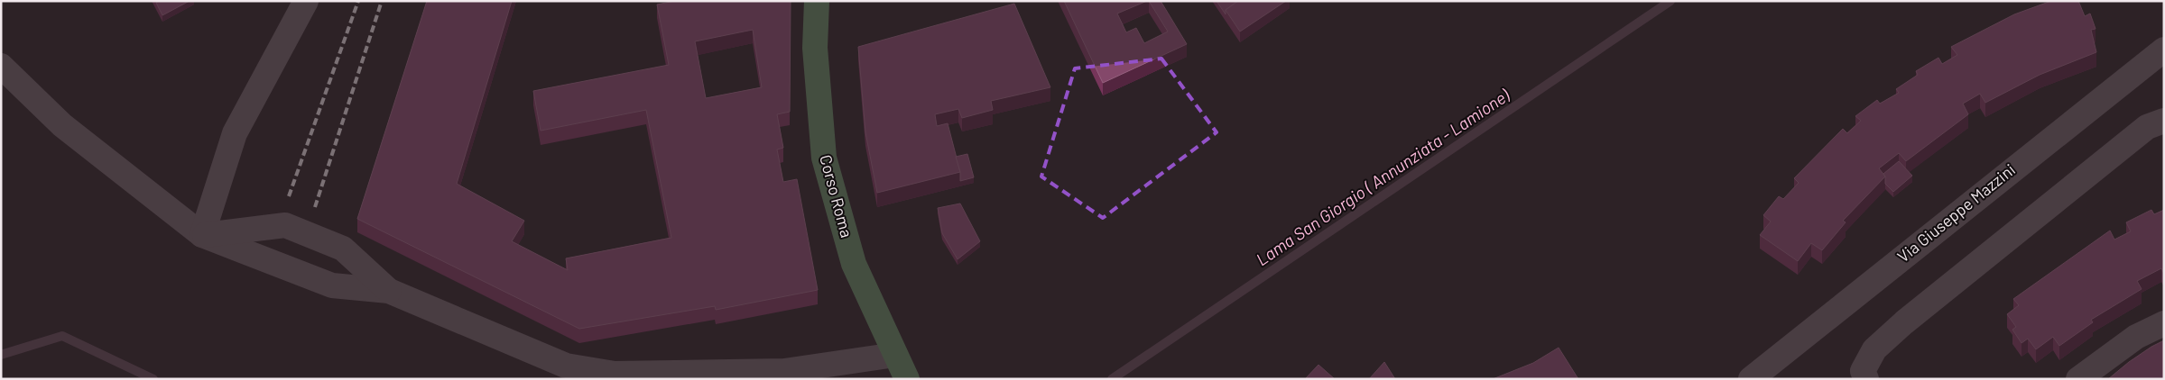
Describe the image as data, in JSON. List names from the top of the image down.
{
  "streets": {
    "main road": ["Corso Roma"],
    "street": ["Via Giuseppe Mazzini"]
  },
  "water": ["Lama San Giorgio ( Annunziata - Lamione)"]
}
